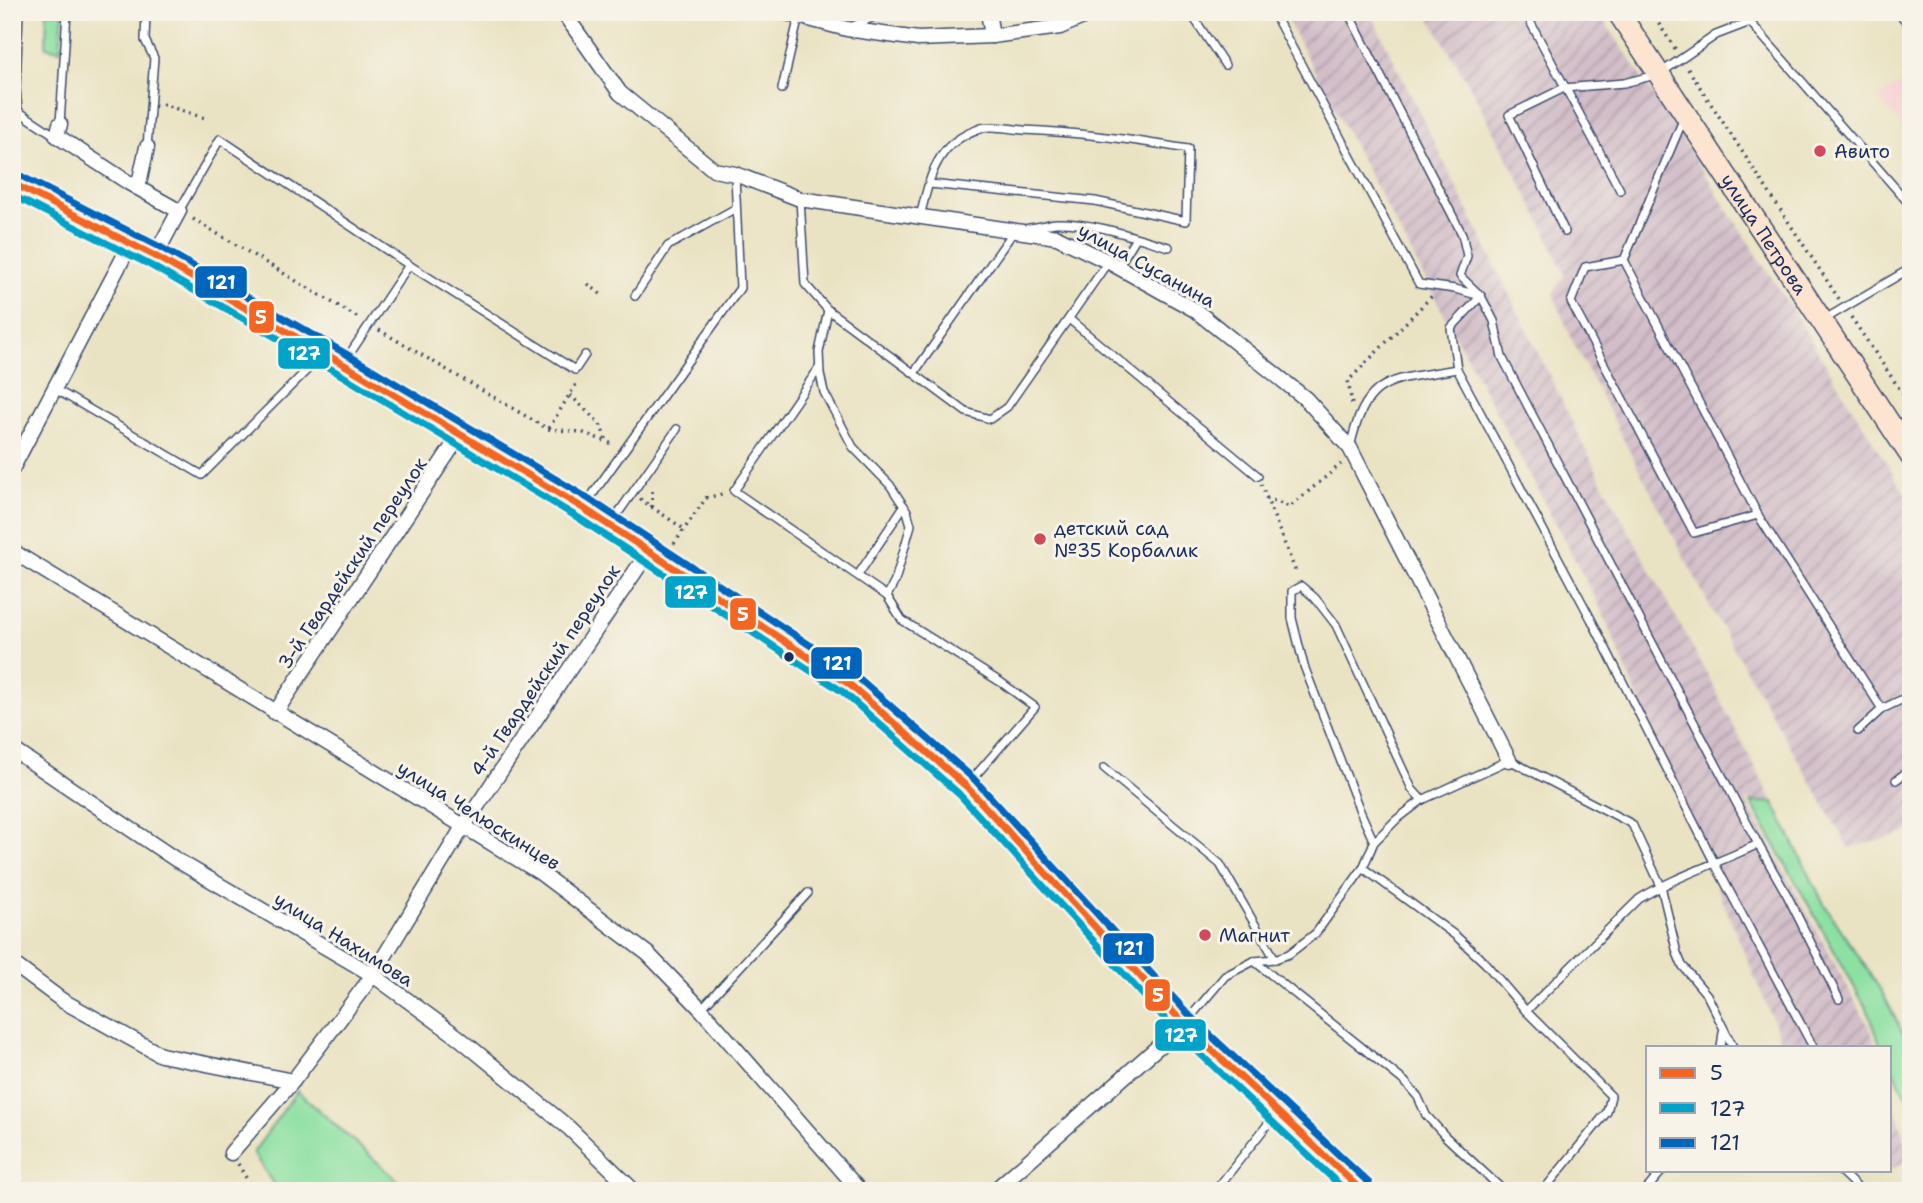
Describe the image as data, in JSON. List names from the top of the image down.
{
  "streets": {
    "street": [
      "улица Петрова",
      "улица Сусанина",
      "3-й Гвардейский переулок",
      "4-й Гвардейский переулок",
      "улица Челюскинцев",
      "улица Нахимова"
    ]
  },
  "crossings": [
    ["3-й Гвардейский переулок", "улица Челюскинцев"],
    ["4-й Гвардейский переулок", "улица Челюскинцев"],
    ["4-й Гвардейский переулок", "улица Нахимова"]
  ],
  "places": ["Авито", "детский сад №35 Корбалик", "Магнит"],
  "lines": ["transit line 121", "transit line 5", "transit line 127"],
  "legend": ["5", "127", "121"]
}
